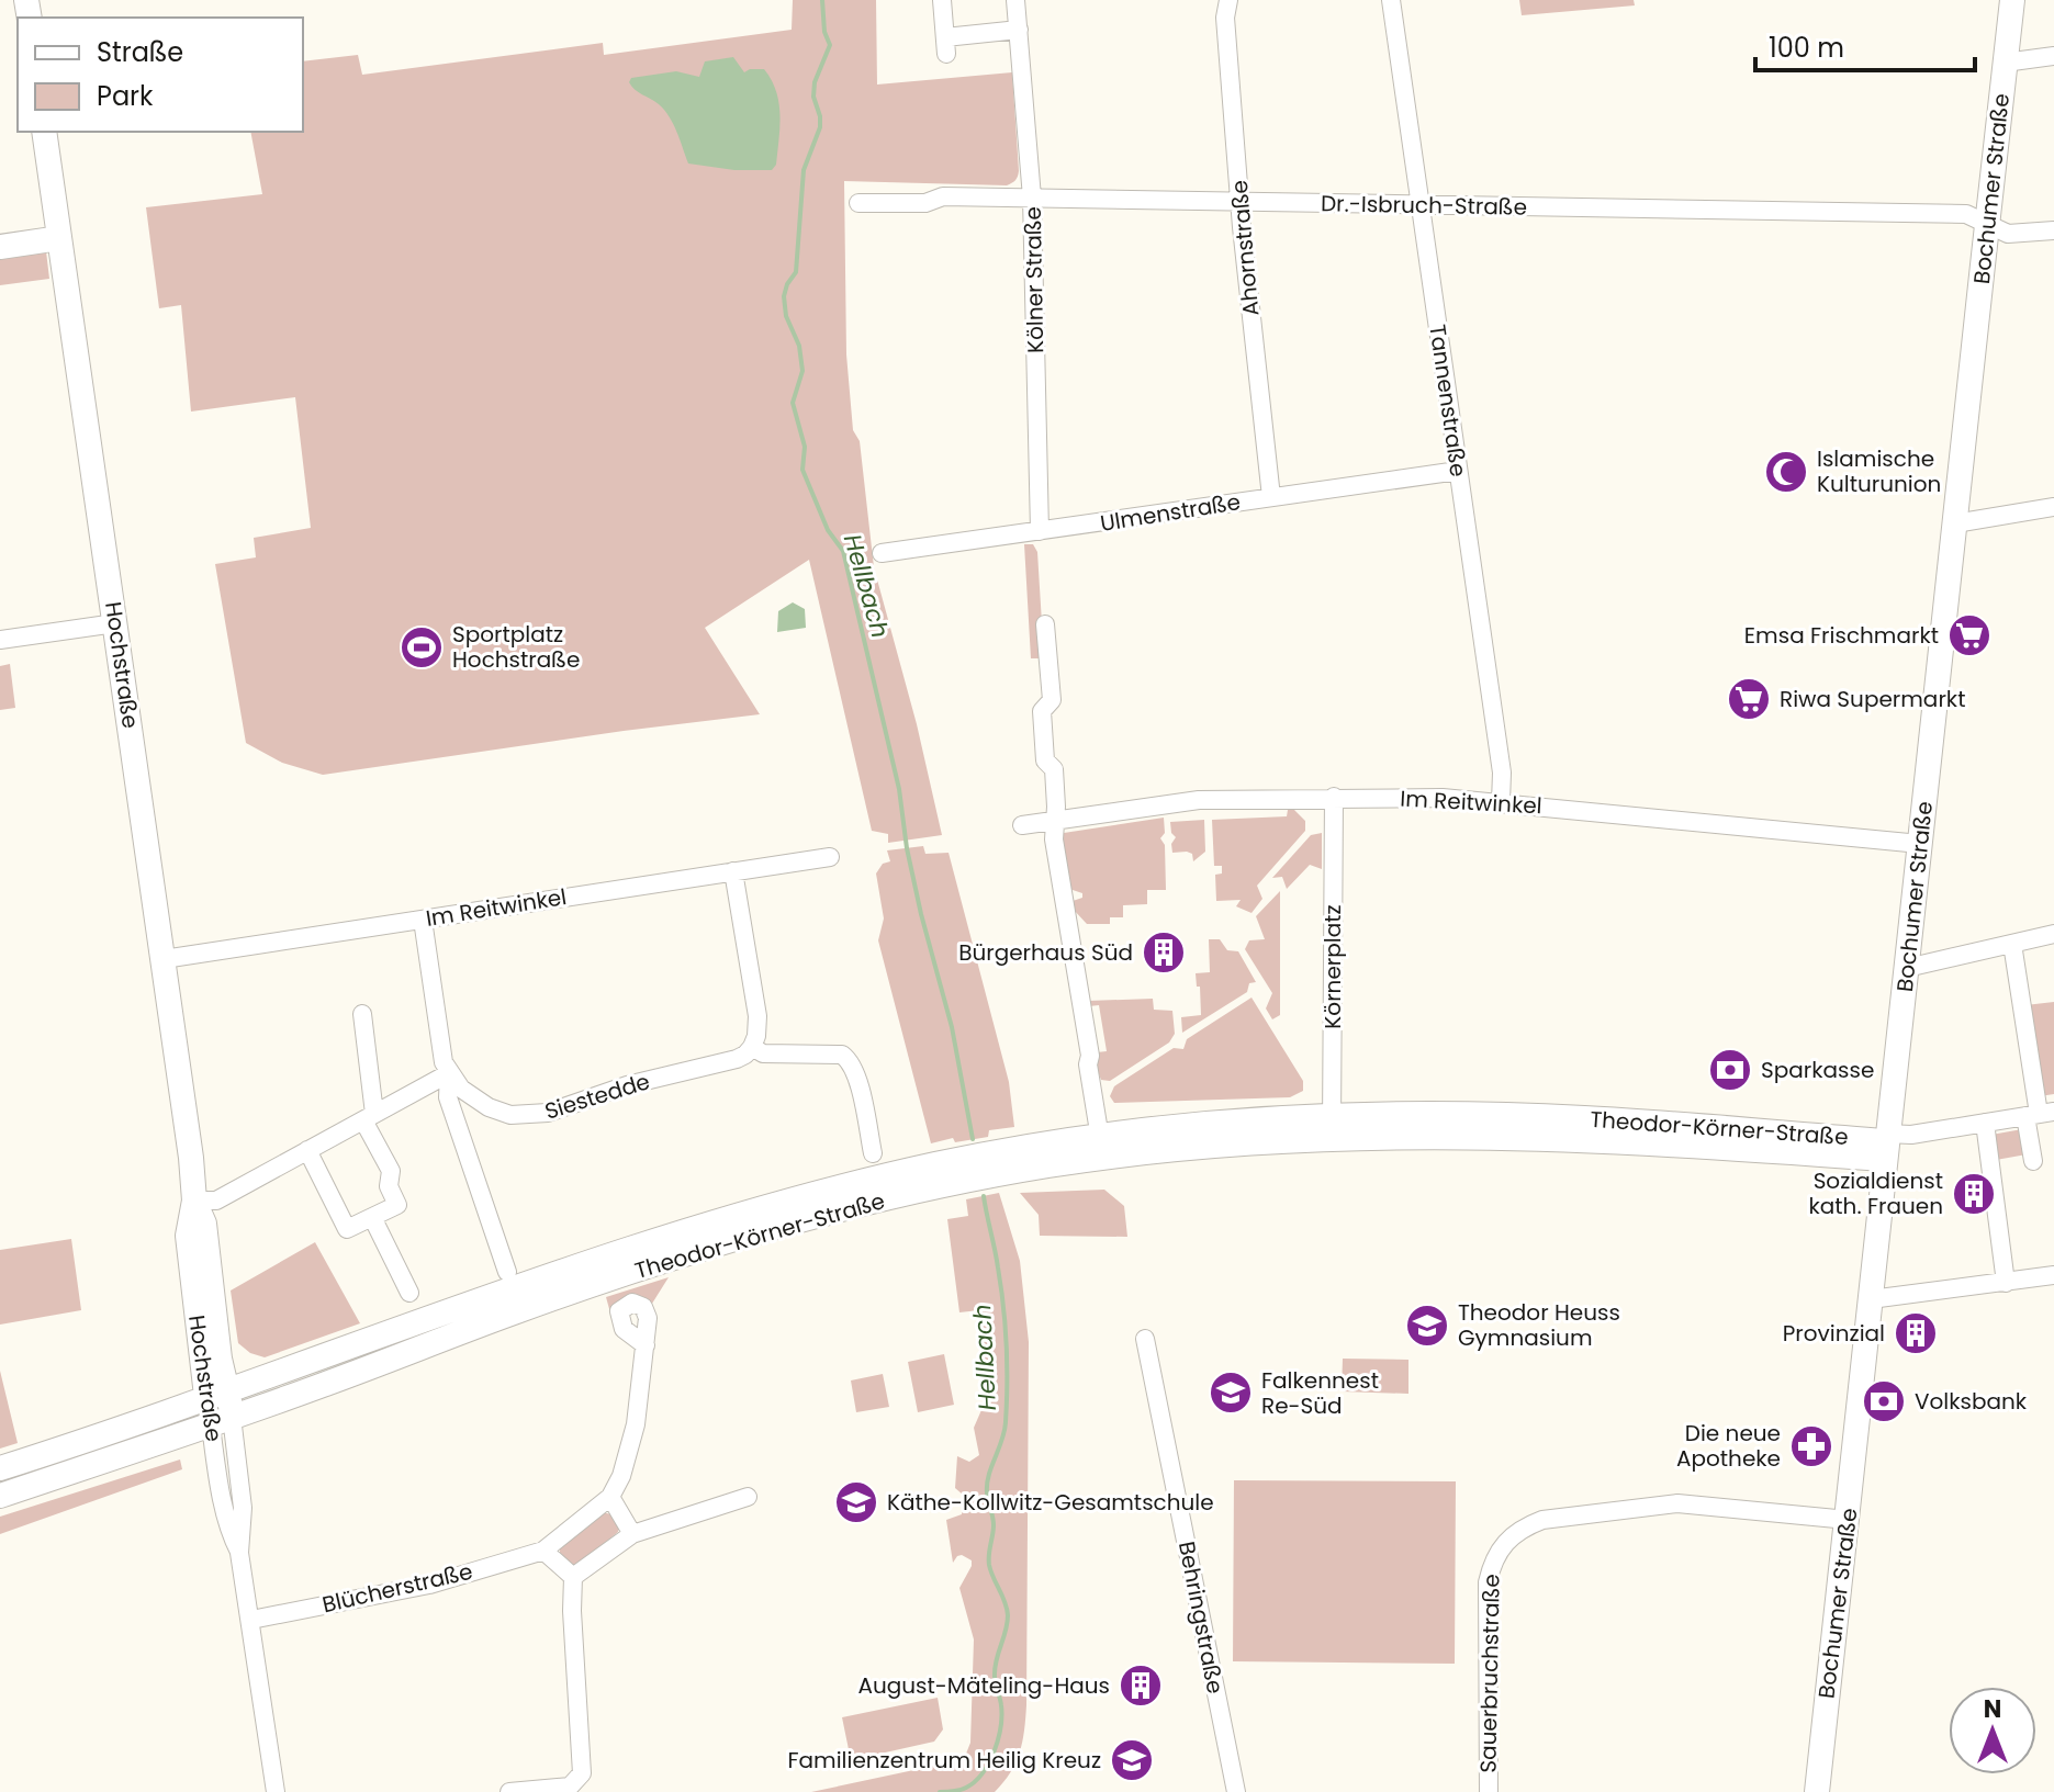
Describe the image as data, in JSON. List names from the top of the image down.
{
  "streets": {
    "main road": ["Bochumer Straße", "Hochstraße", "Theodor-Körner-Straße"],
    "street": [
      "Dr.-Isbruch-Straße",
      "Ahornstraße",
      "Kölner Straße",
      "Tannenstraße",
      "Ulmenstraße",
      "Im Reitwinkel",
      "Körnerplatz",
      "Siestedde",
      "Blücherstraße",
      "Behringstraße",
      "Sauerbruchstraße"
    ]
  },
  "crossings": [
    ["Bochumer Straße", "Dr.-Isbruch-Straße"],
    ["Bochumer Straße", "Im Reitwinkel"],
    ["Bochumer Straße", "Theodor-Körner-Straße"],
    ["Bochumer Straße", "Sauerbruchstraße"],
    ["Dr.-Isbruch-Straße", "Ahornstraße"],
    ["Dr.-Isbruch-Straße", "Kölner Straße"],
    ["Dr.-Isbruch-Straße", "Tannenstraße"],
    ["Ahornstraße", "Ulmenstraße"],
    ["Kölner Straße", "Ulmenstraße"],
    ["Tannenstraße", "Ulmenstraße"],
    ["Tannenstraße", "Im Reitwinkel"],
    ["Hochstraße", "Im Reitwinkel"],
    ["Hochstraße", "Theodor-Körner-Straße"],
    ["Hochstraße", "Blücherstraße"],
    ["Im Reitwinkel", "Körnerplatz"],
    ["Körnerplatz", "Theodor-Körner-Straße"]
  ],
  "water": ["Hellbach"],
  "places": {
    "mosque": ["Islamische Kulturunion"],
    "supermarket": ["Emsa Frischmarkt", "Riwa Supermarkt"],
    "sports": ["Sportplatz Hochstraße"],
    "building": [
      "Bürgerhaus Süd",
      "Sozialdienst kath. Frauen",
      "Provinzial",
      "August-Mäteling-Haus"
    ],
    "bank": ["Sparkasse", "Volksbank"],
    "school or university": [
      "Theodor Heuss Gymnasium",
      "Falkennest Re-Süd",
      "Käthe-Kollwitz-Gesamtschule",
      "Familienzentrum Heilig Kreuz"
    ],
    "pharmacy": ["Die neue Apotheke"]
  },
  "legend": ["Straße", "Park"],
  "scale_bar": "100 m",
  "north": "top"
}
